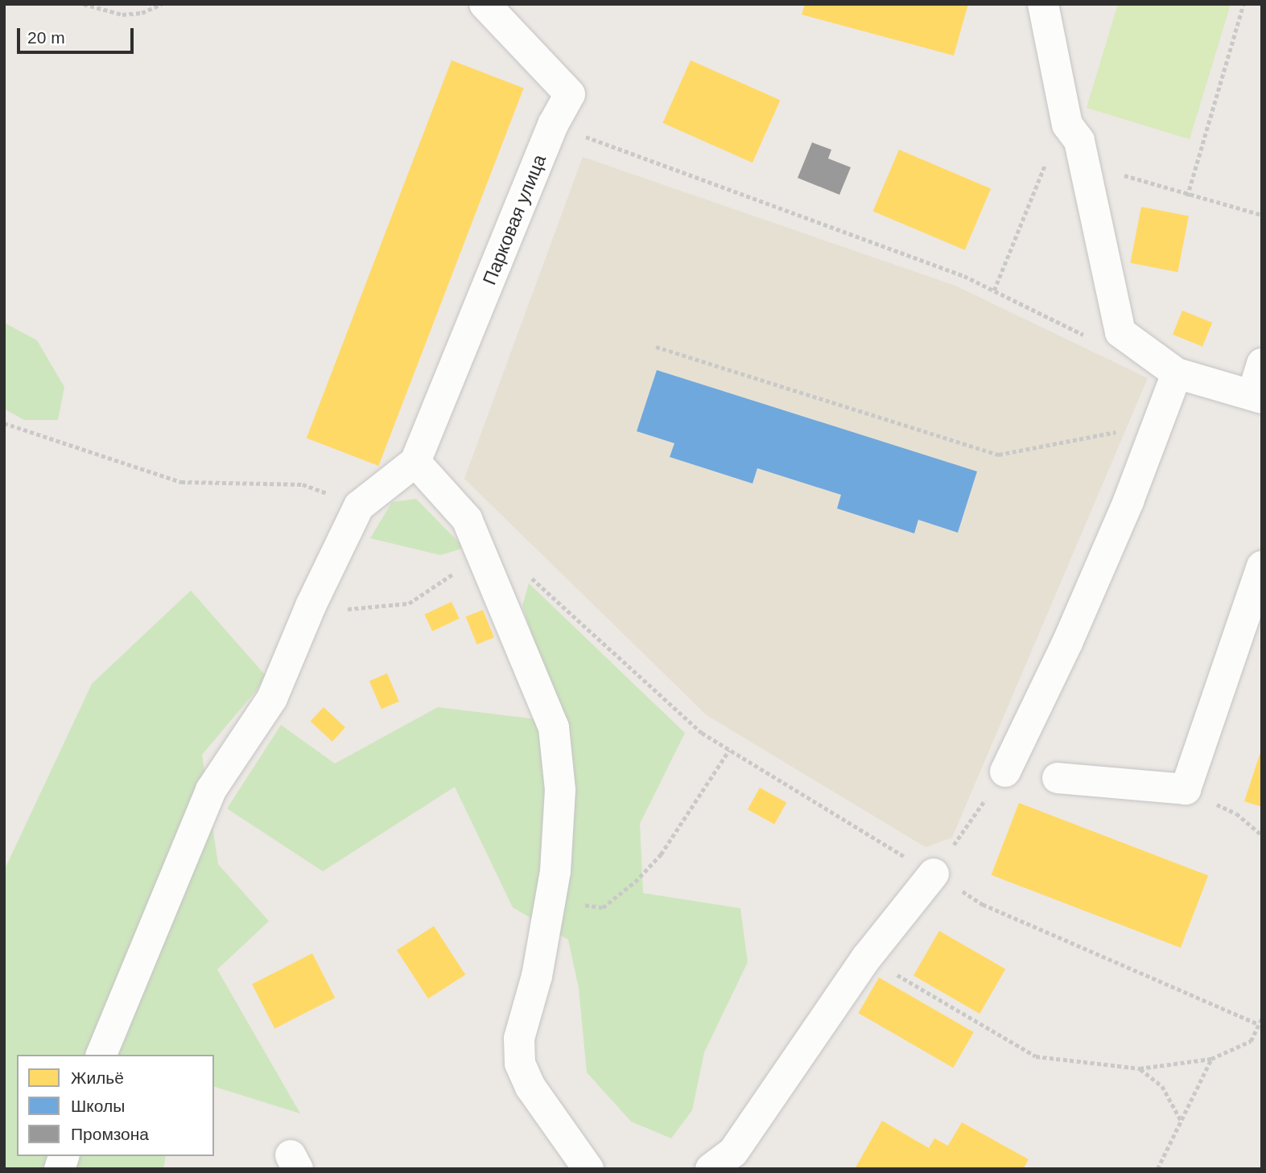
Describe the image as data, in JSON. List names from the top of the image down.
{
  "streets": {
    "street": ["Парковая улица"]
  },
  "legend": ["Жильё", "Школы", "Промзона"],
  "scale_bar": "20 m"
}
